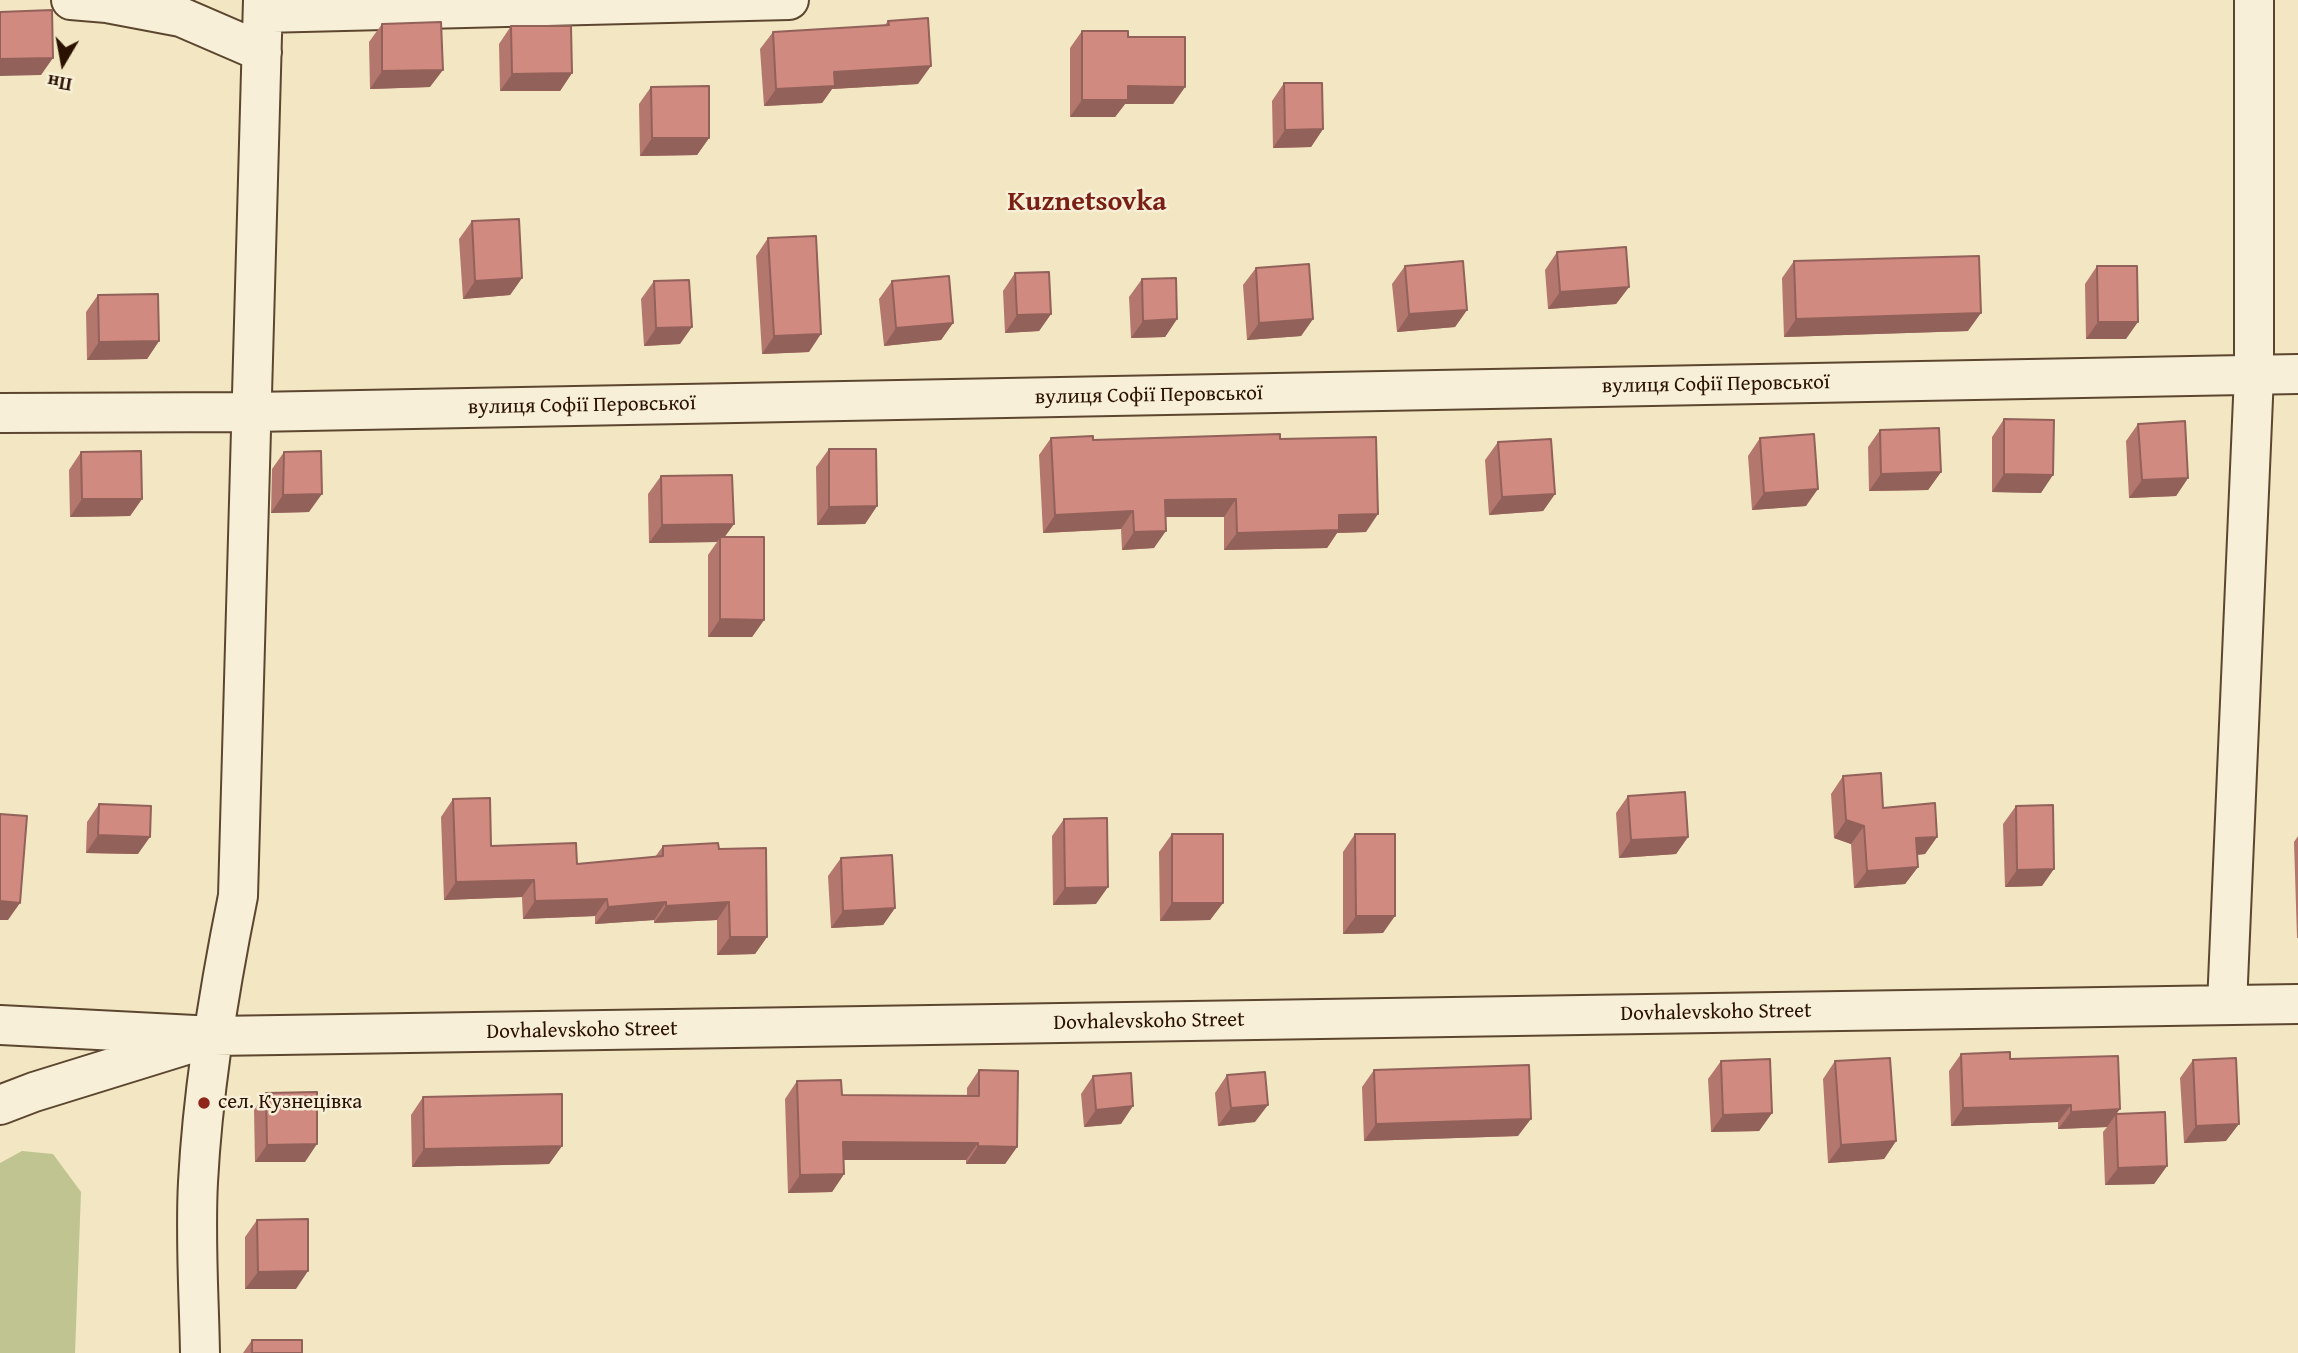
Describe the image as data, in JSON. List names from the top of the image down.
{
  "streets": {
    "street": ["вулиця Софії Перовської", "Dovhalevskoho Street"]
  },
  "districts": ["Kuznetsovka"],
  "places": ["сел. Кузнецівка"],
  "north": "bottom"
}
